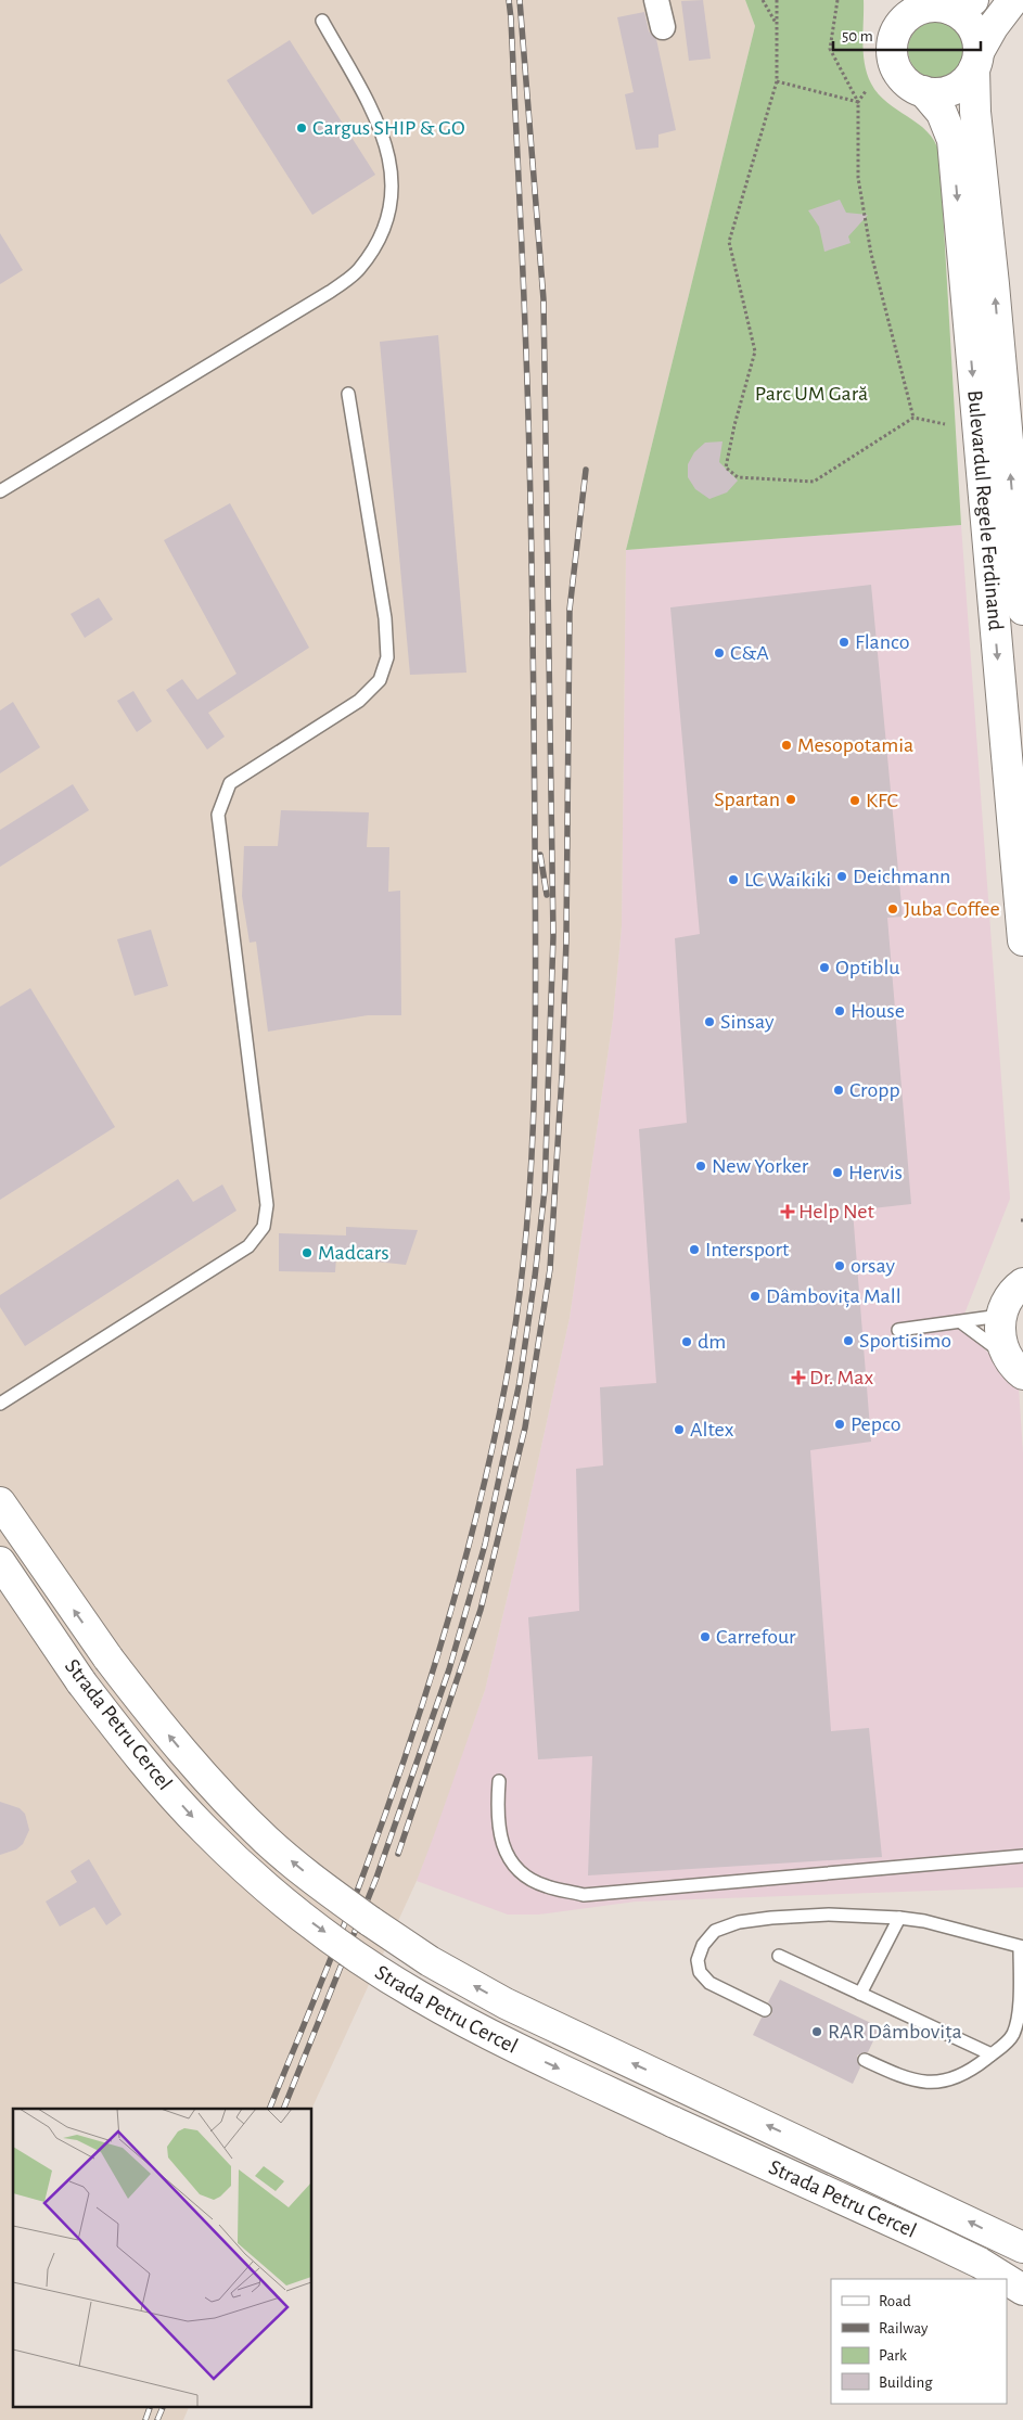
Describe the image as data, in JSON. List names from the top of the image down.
{
  "streets": {
    "main road": ["Bulevardul Regele Ferdinand", "Strada Petru Cercel"]
  },
  "parks": ["Parc UM Gară"],
  "places": {
    "other": [
      "Cargus SHIP & GO",
      "Flanco",
      "C&A",
      "Mesopotamia",
      "Spartan",
      "KFC",
      "Deichmann",
      "LC Waikiki",
      "Juba Coffee",
      "Optiblu",
      "House",
      "Sinsay",
      "Cropp",
      "New Yorker",
      "Hervis",
      "Intersport",
      "Madcars",
      "orsay",
      "Dâmbovița Mall",
      "Sportisimo",
      "dm",
      "Pepco",
      "Altex",
      "Carrefour",
      "RAR Dâmbovița"
    ],
    "health": ["Help Net", "Dr. Max"]
  },
  "legend": [
    "Road",
    "Railway",
    "Park",
    "Building"
  ],
  "scale_bar": "50 m"
}
